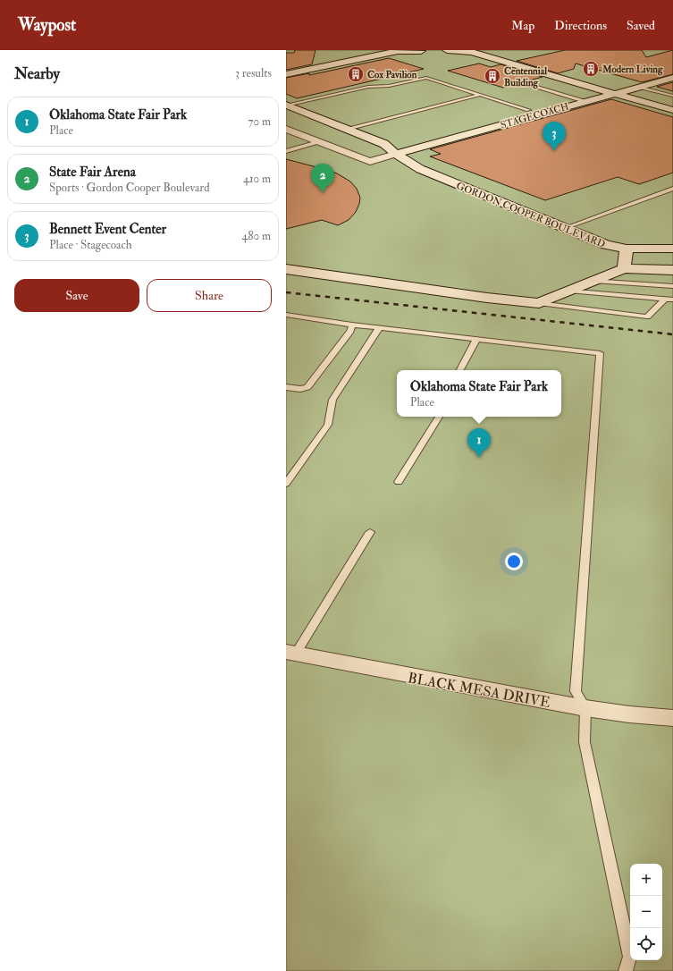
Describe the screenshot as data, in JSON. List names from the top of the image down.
{
  "streets": {
    "street": ["STAGECOACH", "GORDON COOPER BOULEVARD", "BLACK MESA DRIVE"]
  },
  "crossings": [
    ["STAGECOACH", "GORDON COOPER BOULEVARD"]
  ],
  "places": {
    "building": ["Modern Living", "Cox Pavilion", "Centennial Building"]
  },
  "page": {
    "header": "Waypost",
    "nav": ["Map", "Directions", "Saved"],
    "heading": ["Nearby", "3 results"],
    "list": [
      {
        "mark": "1",
        "name": "Oklahoma State Fair Park",
        "note": "Place",
        "value": "70 m"
      },
      {
        "mark": "2",
        "name": "State Fair Arena",
        "note": "Sports · Gordon Cooper Boulevard",
        "value": "410 m"
      },
      {
        "mark": "3",
        "name": "Bennett Event Center",
        "note": "Place · Stagecoach",
        "value": "480 m"
      }
    ],
    "pins": ["3", "2", "1"],
    "buttons": ["Save", "Share"],
    "popup": ["Oklahoma State Fair Park", "Place"],
    "map_buttons": ["+", "−"]
  }
}
